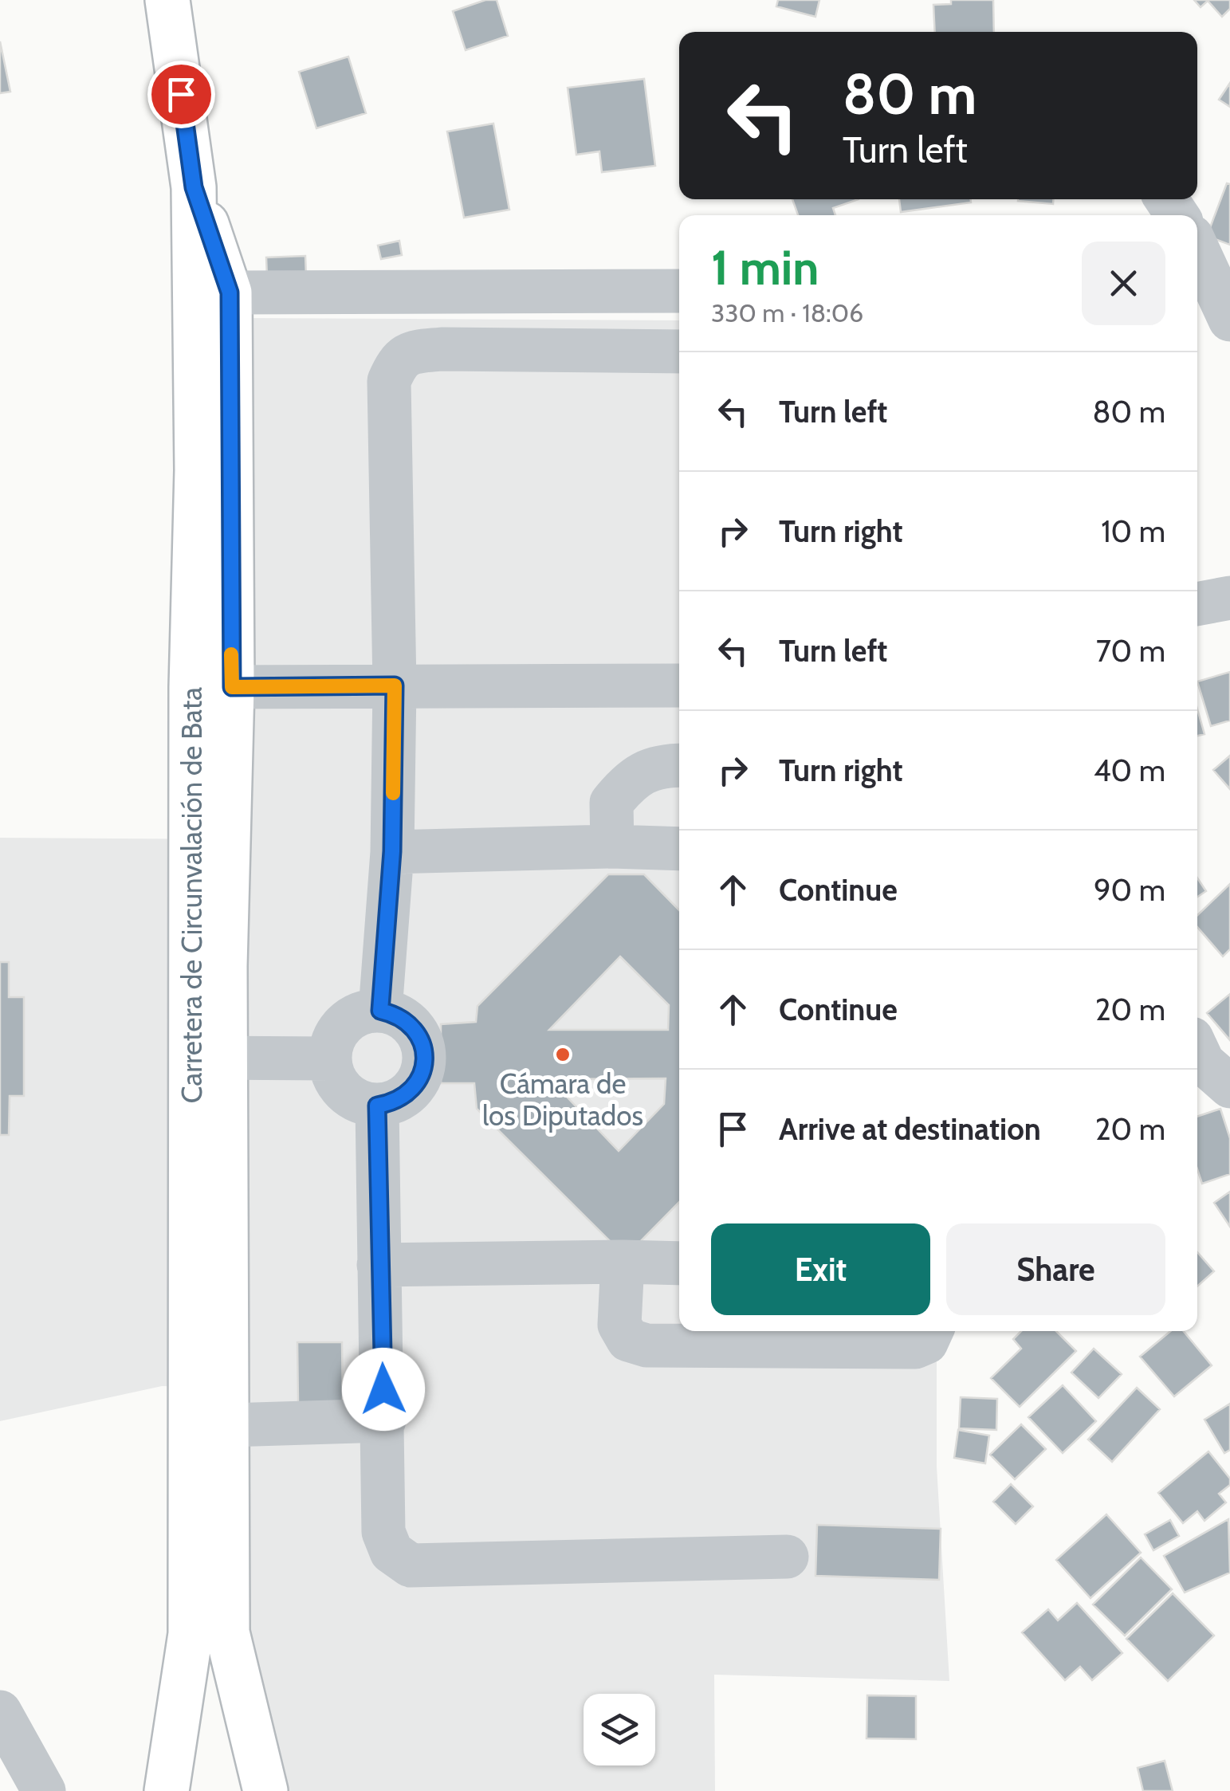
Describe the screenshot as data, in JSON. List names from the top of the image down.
{
  "streets": {
    "main road": ["Carretera de Circunvalación de Bata"]
  },
  "places": ["Cámara de los Diputados"],
  "page": {
    "turn": ["80 m", "Turn left"],
    "heading": ["1 min", "330 m · 18:06"],
    "list": [
      {
        "name": "Turn left",
        "value": "80 m"
      },
      {
        "name": "Turn right",
        "value": "10 m"
      },
      {
        "name": "Turn left",
        "value": "70 m"
      },
      {
        "name": "Turn right",
        "value": "40 m"
      },
      {
        "name": "Continue",
        "value": "90 m"
      },
      {
        "name": "Continue",
        "value": "20 m"
      },
      {
        "name": "Arrive at destination",
        "value": "20 m"
      }
    ],
    "buttons": ["Exit", "Share"]
  }
}
